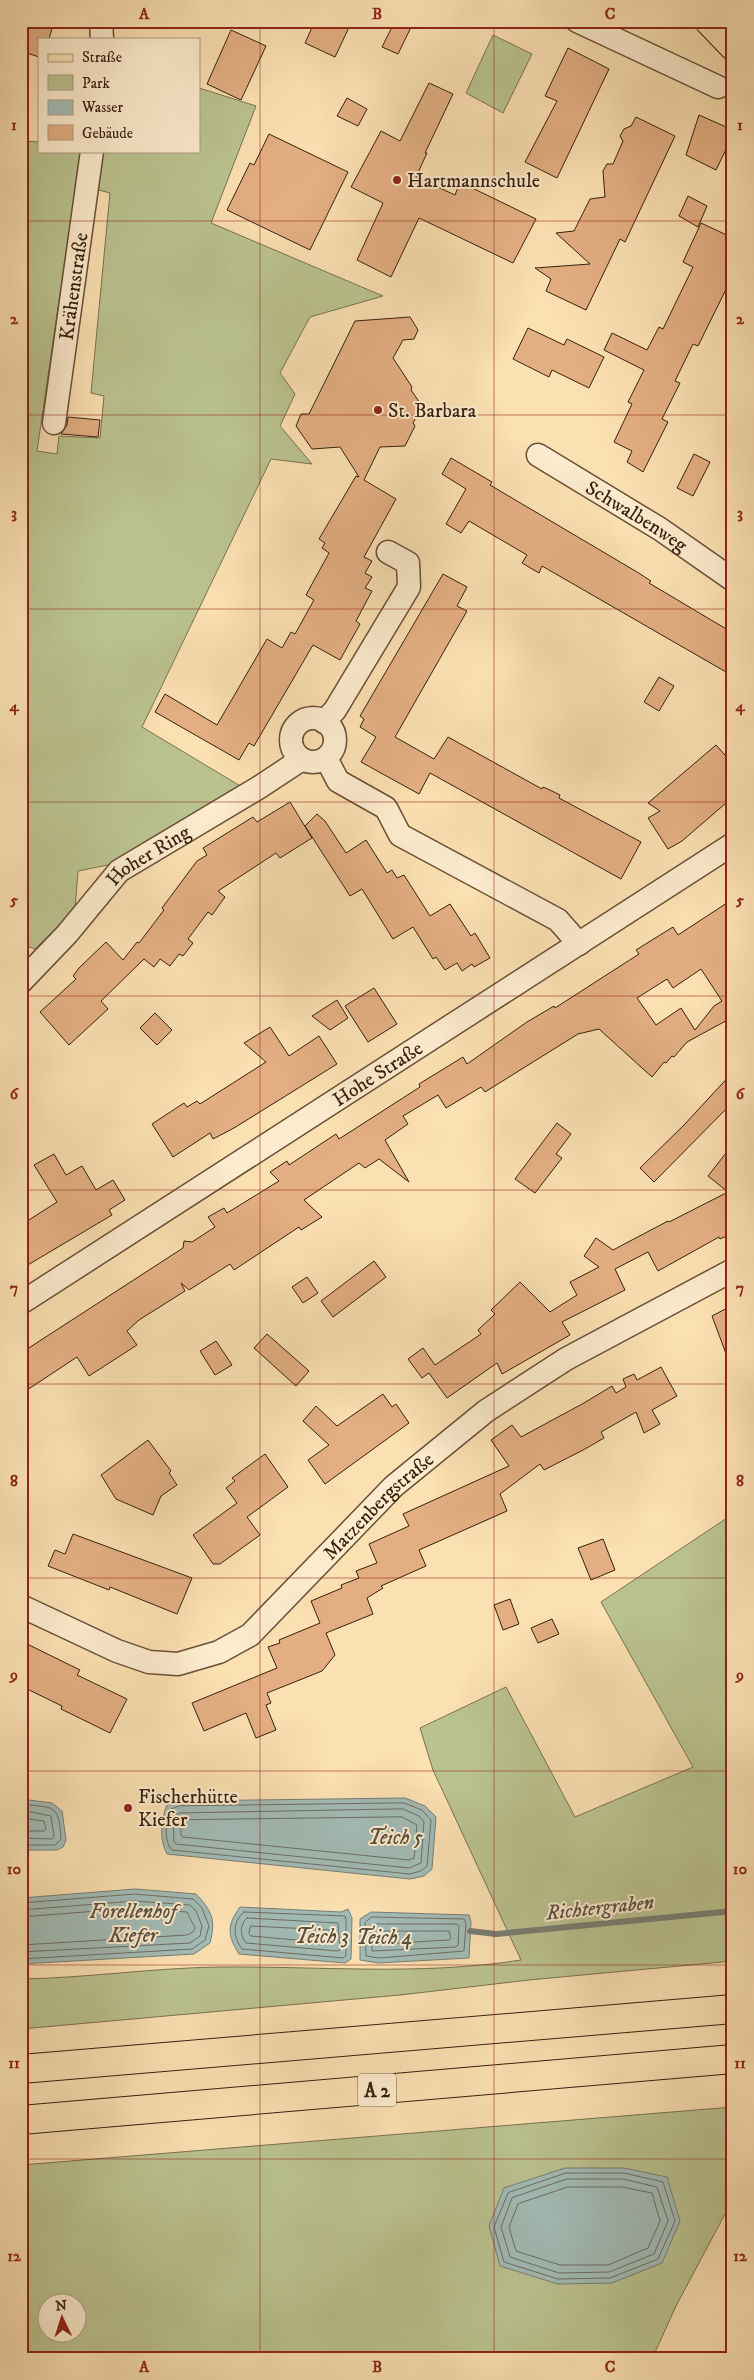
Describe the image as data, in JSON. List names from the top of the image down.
{
  "streets": {
    "main road": ["A 2"],
    "street": [
      "Krähenstraße",
      "Schwalbenweg",
      "Hoher Ring",
      "Hohe Straße",
      "Matzenbergstraße"
    ]
  },
  "water": [
    "Teich 5",
    "Richtergraben",
    "Forellenhof Kiefer",
    "Teich 3",
    "Teich 4"
  ],
  "places": ["Hartmannschule", "St. Barbara", "Fischerhütte Kiefer"],
  "legend": [
    "Straße",
    "Park",
    "Wasser",
    "Gebäude"
  ],
  "north": "top",
  "grid": {
    "columns": ["A", "B", "C"],
    "rows": [
      "1",
      "2",
      "3",
      "4",
      "5",
      "6",
      "7",
      "8",
      "9",
      "10",
      "11",
      "12"
    ]
  }
}
